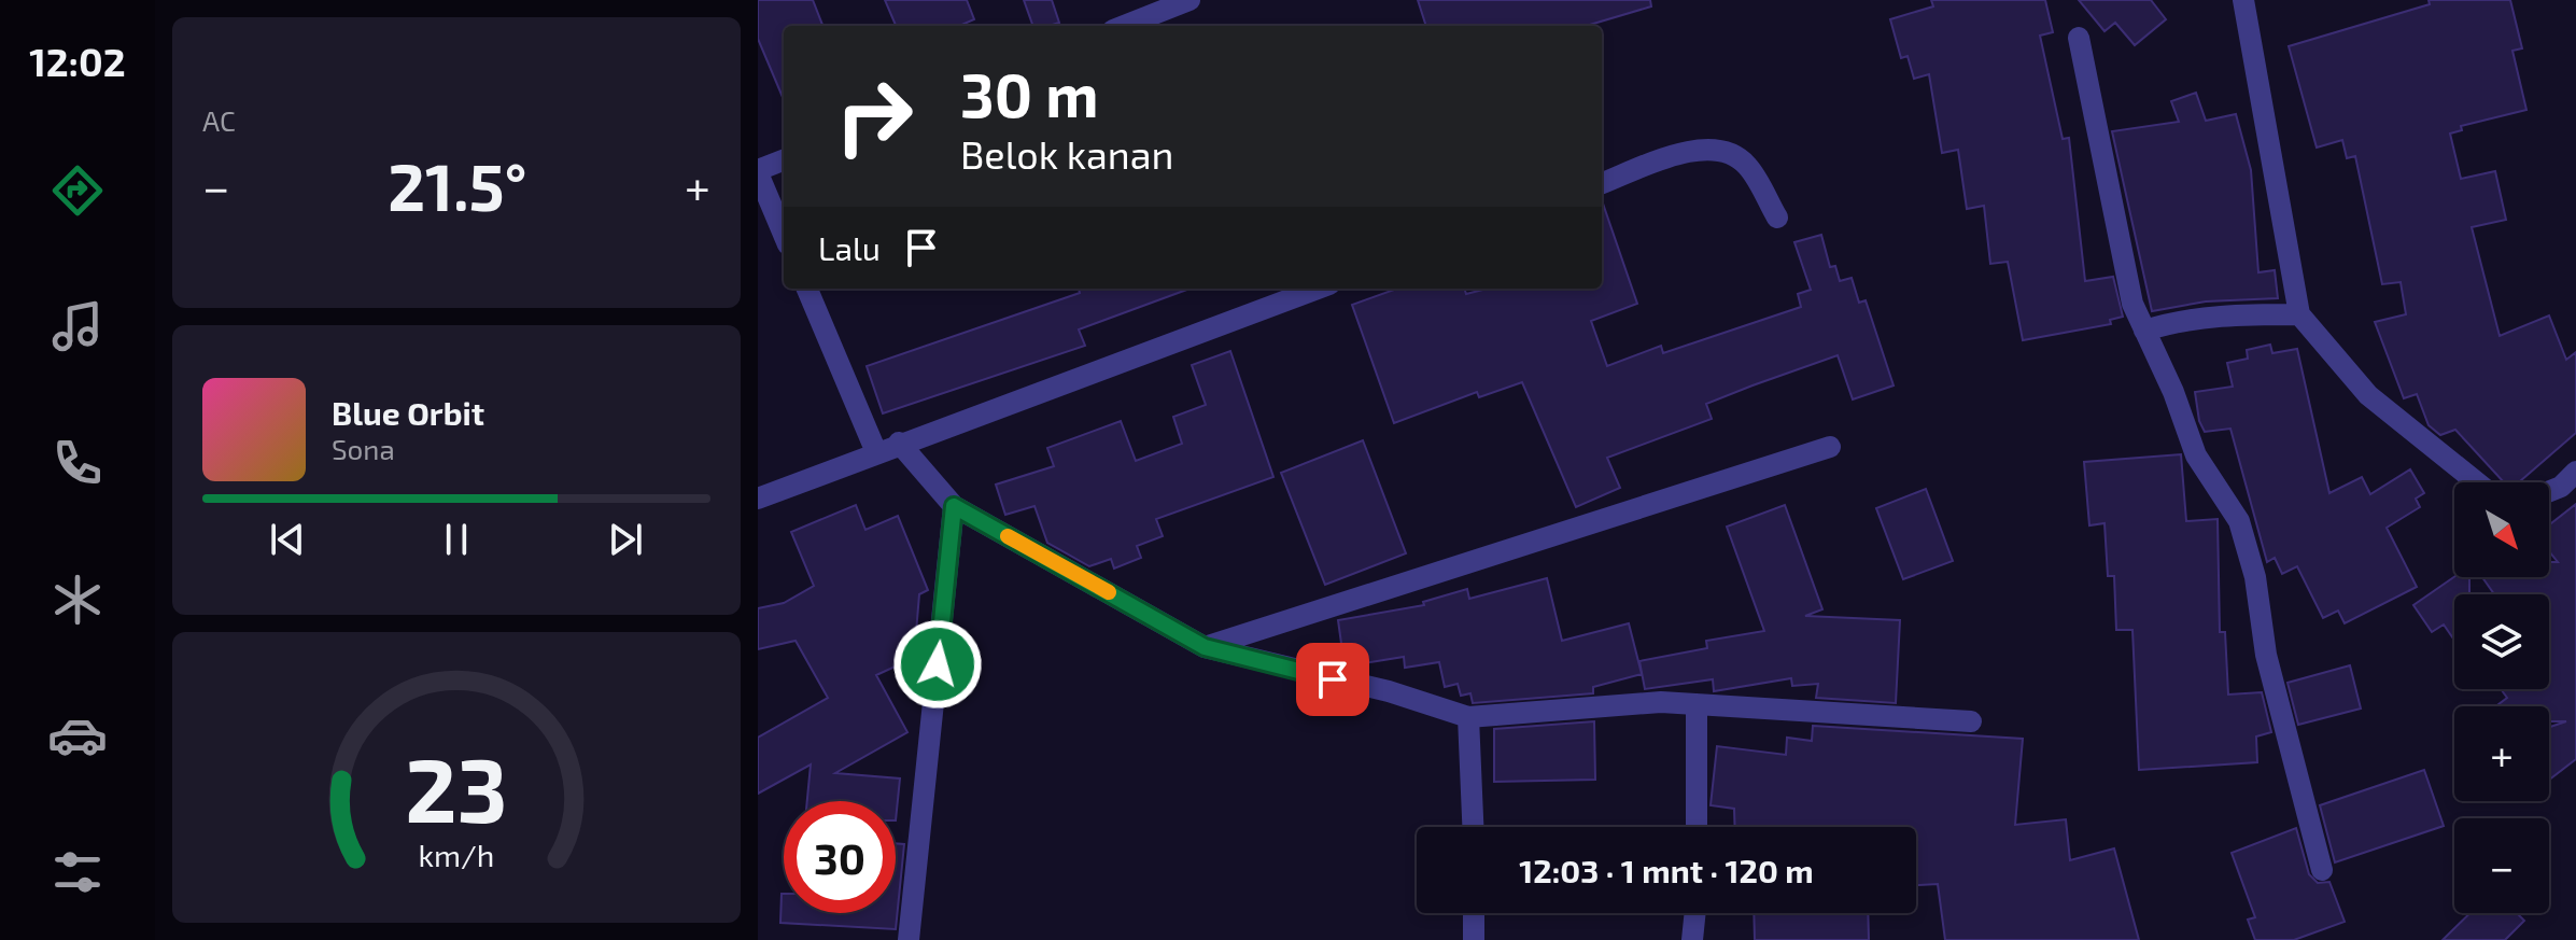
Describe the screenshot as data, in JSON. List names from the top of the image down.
{
  "north": "bottom right",
  "page": {
    "tabs": "12:02",
    "tile": "AC",
    "turn": ["30 m", "Belok kanan"],
    "heat": ["−", "21.5°", "+"],
    "then": "Lalu",
    "song": ["Blue Orbit", "Sona"],
    "map_buttons": ["+", "−"],
    "limit": "30",
    "trip": "12:03 · 1 mnt · 120 m",
    "gauge": ["23", "km/h"]
  }
}
